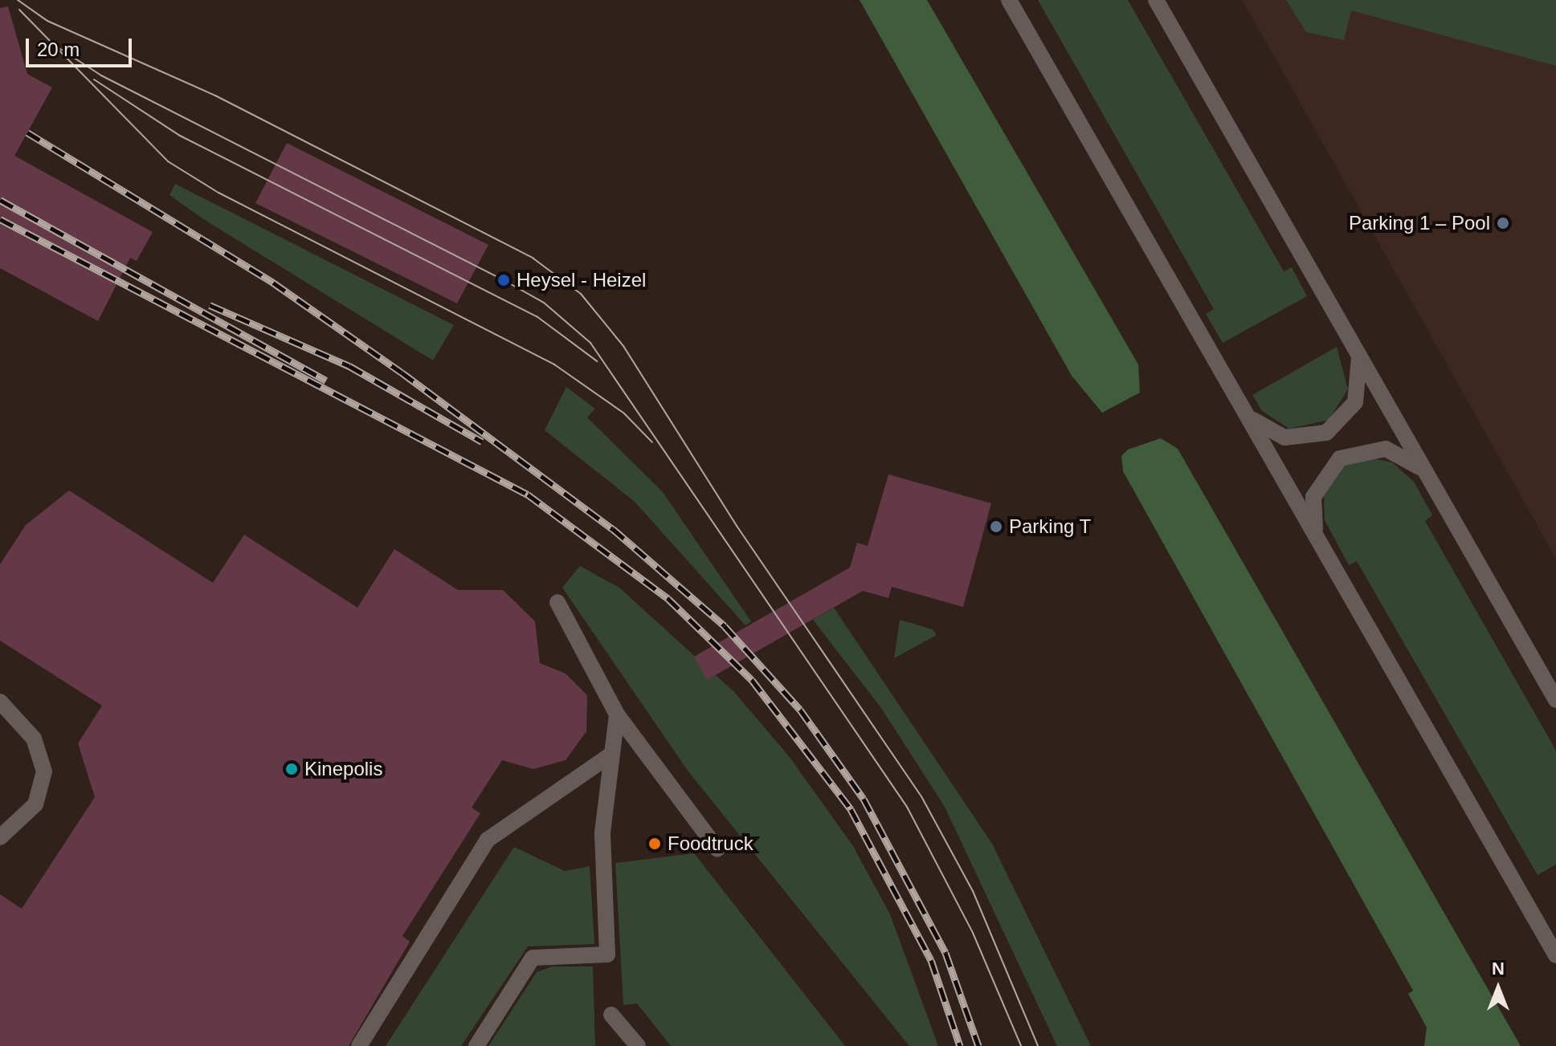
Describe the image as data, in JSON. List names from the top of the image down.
{
  "places": [
    "Parking 1 – Pool",
    "Heysel - Heizel",
    "Parking T",
    "Kinepolis",
    "Foodtruck"
  ],
  "scale_bar": "20 m",
  "north": "top"
}
